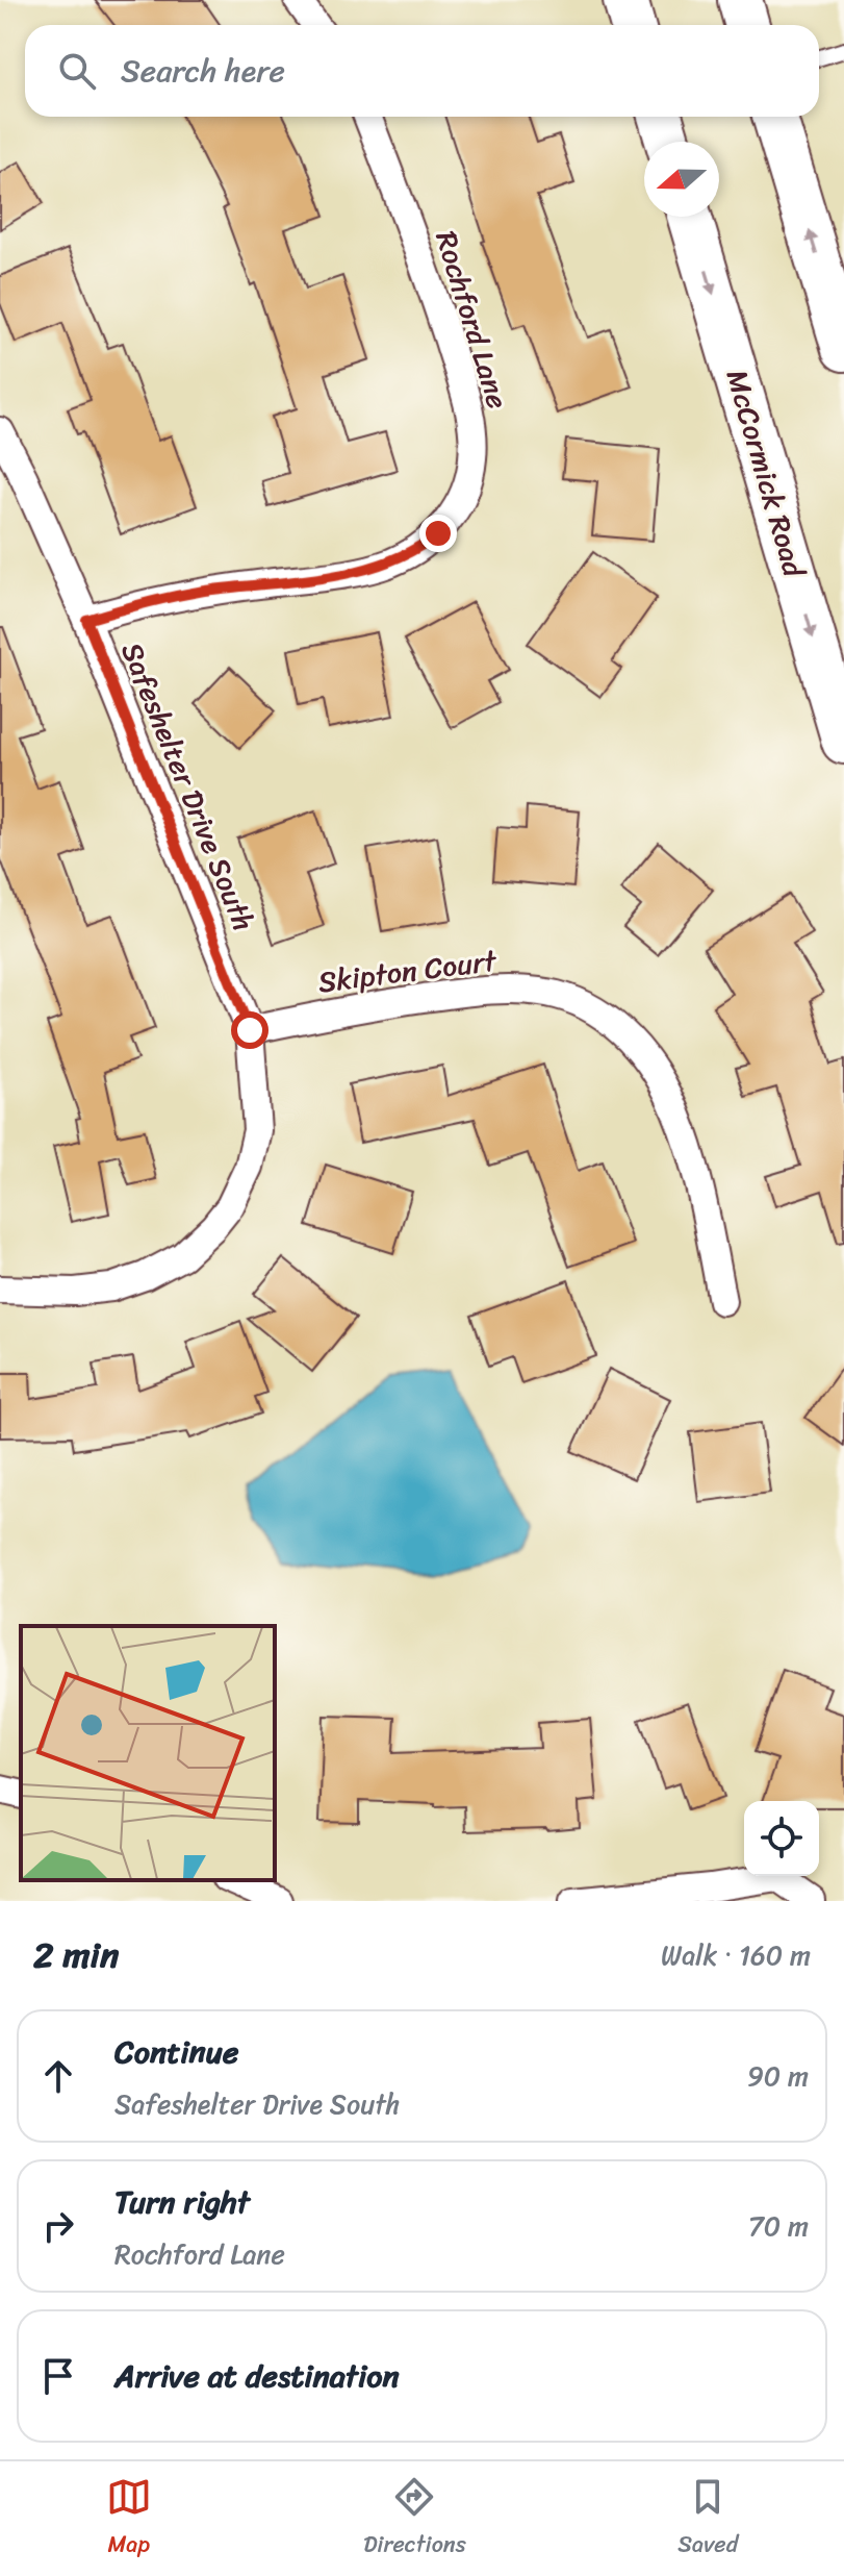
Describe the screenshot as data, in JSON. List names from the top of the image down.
{
  "streets": {
    "main road": ["McCormick Road"],
    "street": ["Rochford Lane", "Safeshelter Drive South", "Skipton Court"]
  },
  "crossings": [
    ["Rochford Lane", "Safeshelter Drive South"],
    ["Safeshelter Drive South", "Skipton Court"]
  ],
  "north": "left",
  "page": {
    "search": "Search here",
    "heading": ["2 min", "Walk · 160 m"],
    "list": [
      ["Continue", "Safeshelter Drive South", "90 m"],
      ["Turn right", "Rochford Lane", "70 m"],
      "Arrive at destination"
    ],
    "nav": ["Map", "Directions", "Saved"]
  }
}
